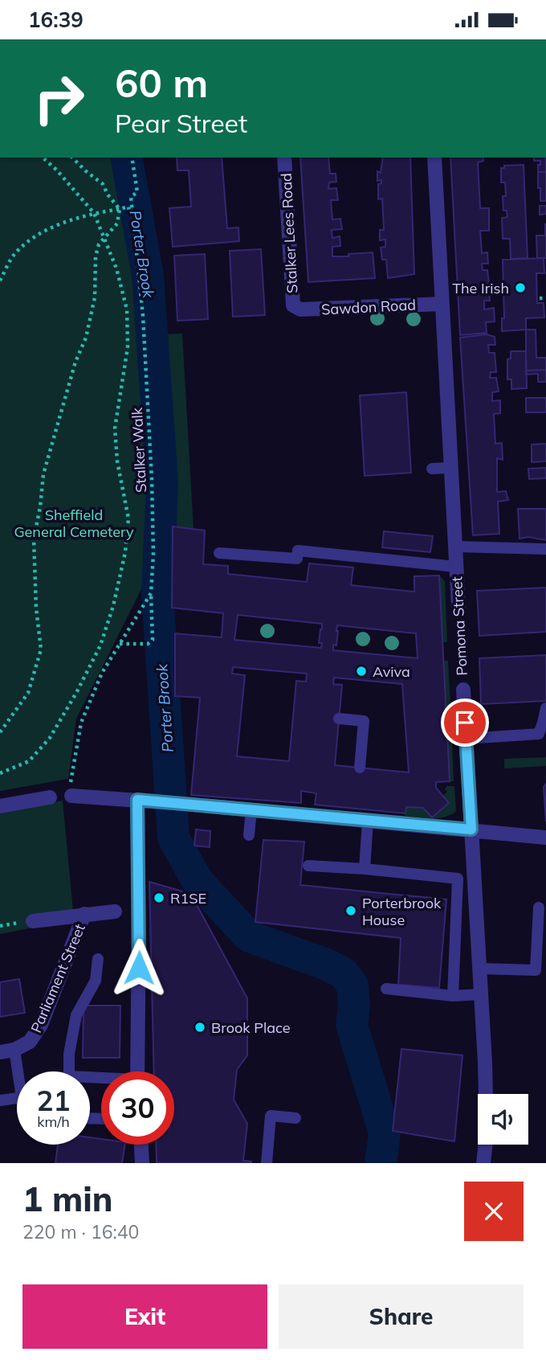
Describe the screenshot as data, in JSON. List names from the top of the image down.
{
  "streets": {
    "street": [
      "Stalker Lees Road",
      "Sawdon Road",
      "Pomona Street",
      "Parliament Street"
    ],
    "path": ["Stalker Walk"]
  },
  "crossings": [
    ["Stalker Lees Road", "Sawdon Road"],
    ["Sawdon Road", "Pomona Street"]
  ],
  "water": ["Porter Brook"],
  "parks": ["Sheffield General Cemetery"],
  "places": [
    "The Irish",
    "Aviva",
    "R1SE",
    "Porterbrook House",
    "Brook Place"
  ],
  "page": {
    "status": "16:39",
    "turn": ["60 m", "Pear Street"],
    "speed": "21 km/h",
    "limit": "30",
    "heading": ["1 min", "220 m · 16:40"],
    "buttons": ["Exit", "Share"]
  }
}
